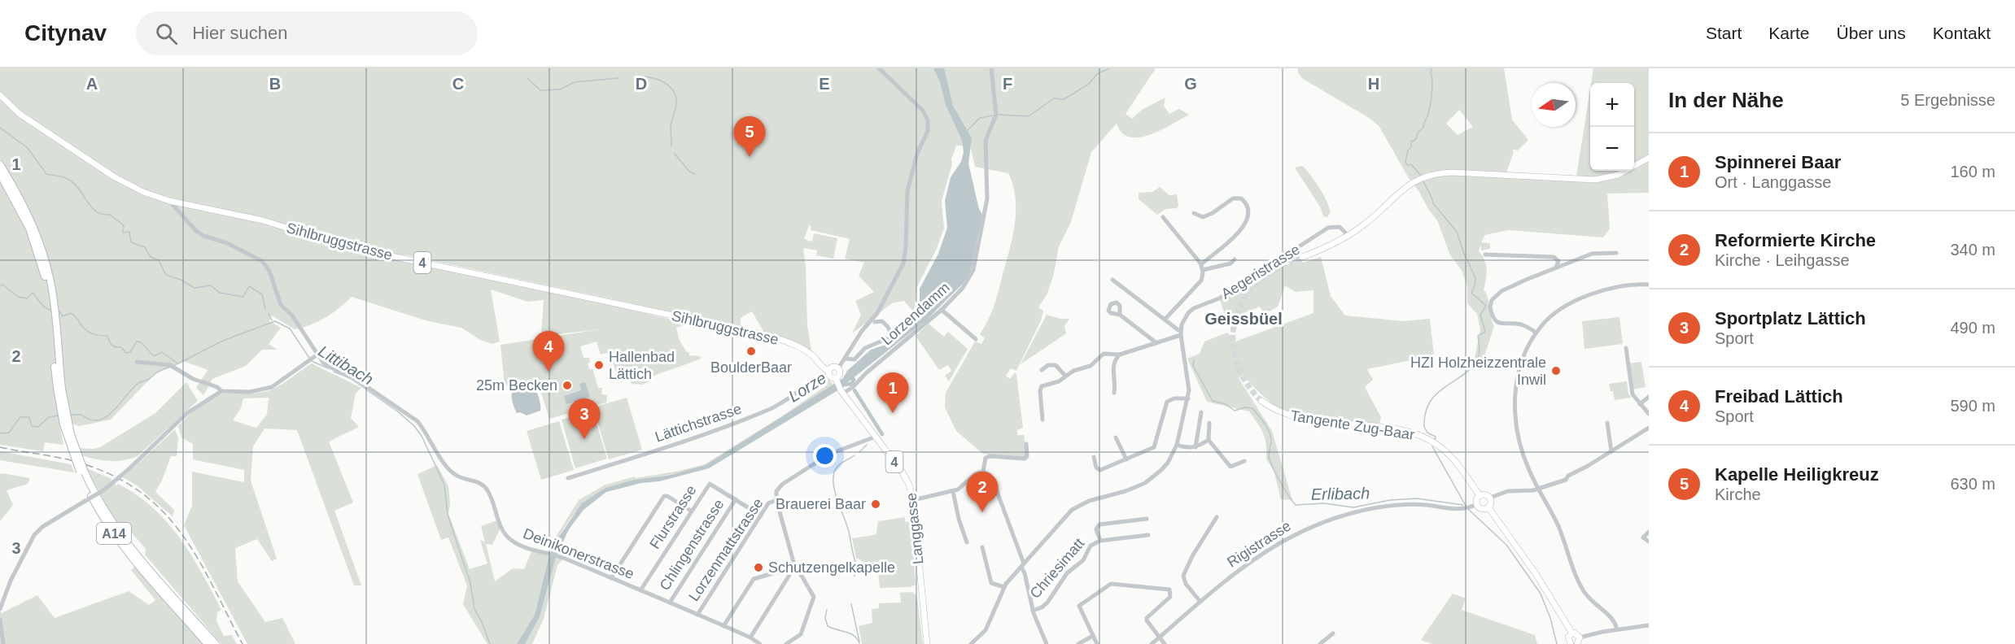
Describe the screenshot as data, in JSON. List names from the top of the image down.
{
  "streets": {
    "highway": ["A14"],
    "main road": [
      "Sihlbruggstrasse",
      "4",
      "Tangente Zug-Baar",
      "Langgasse"
    ],
    "street": [
      "Aegeristrasse",
      "Lorzendamm",
      "Lättichstrasse",
      "Flurstrasse",
      "Rigistrasse",
      "Chlingenstrasse",
      "Lorzenmattstrasse",
      "Deinikonerstrasse",
      "Chriesimatt"
    ]
  },
  "crossings": [
    ["Sihlbruggstrasse", "Lättichstrasse"],
    ["Sihlbruggstrasse", "Deinikonerstrasse"],
    ["Lorzendamm", "Langgasse"],
    ["Tangente Zug-Baar", "Rigistrasse"],
    ["Flurstrasse", "Chlingenstrasse"],
    ["Flurstrasse", "Lorzenmattstrasse"],
    ["Flurstrasse", "Deinikonerstrasse"],
    ["Langgasse", "Lorzenmattstrasse"],
    ["Chlingenstrasse", "Deinikonerstrasse"],
    ["Lorzenmattstrasse", "Deinikonerstrasse"]
  ],
  "districts": ["Geissbüel"],
  "water": ["Littibach", "Lorze", "Erlibach"],
  "places": [
    "BoulderBaar",
    "Hallenbad Lättich",
    "HZI Holzheizzentrale Inwil",
    "25m Becken",
    "Brauerei Baar",
    "Schutzengelkapelle"
  ],
  "north": "left",
  "page": {
    "header": "Citynav",
    "search": "Hier suchen",
    "nav": [
      "Start",
      "Karte",
      "Über uns",
      "Kontakt"
    ],
    "heading": ["In der Nähe", "5 Ergebnisse"],
    "map_buttons": ["+", "−"],
    "pins": [
      "5",
      "4",
      "1",
      "3",
      "2"
    ],
    "list": [
      {
        "mark": "1",
        "name": "Spinnerei Baar",
        "note": "Ort · Langgasse",
        "value": "160 m"
      },
      {
        "mark": "2",
        "name": "Reformierte Kirche",
        "note": "Kirche · Leihgasse",
        "value": "340 m"
      },
      {
        "mark": "3",
        "name": "Sportplatz Lättich",
        "note": "Sport",
        "value": "490 m"
      },
      {
        "mark": "4",
        "name": "Freibad Lättich",
        "note": "Sport",
        "value": "590 m"
      },
      {
        "mark": "5",
        "name": "Kapelle Heiligkreuz",
        "note": "Kirche",
        "value": "630 m"
      }
    ]
  },
  "grid": {
    "columns": [
      "A",
      "B",
      "C",
      "D",
      "E",
      "F",
      "G",
      "H"
    ],
    "rows": ["1", "2", "3"]
  }
}
